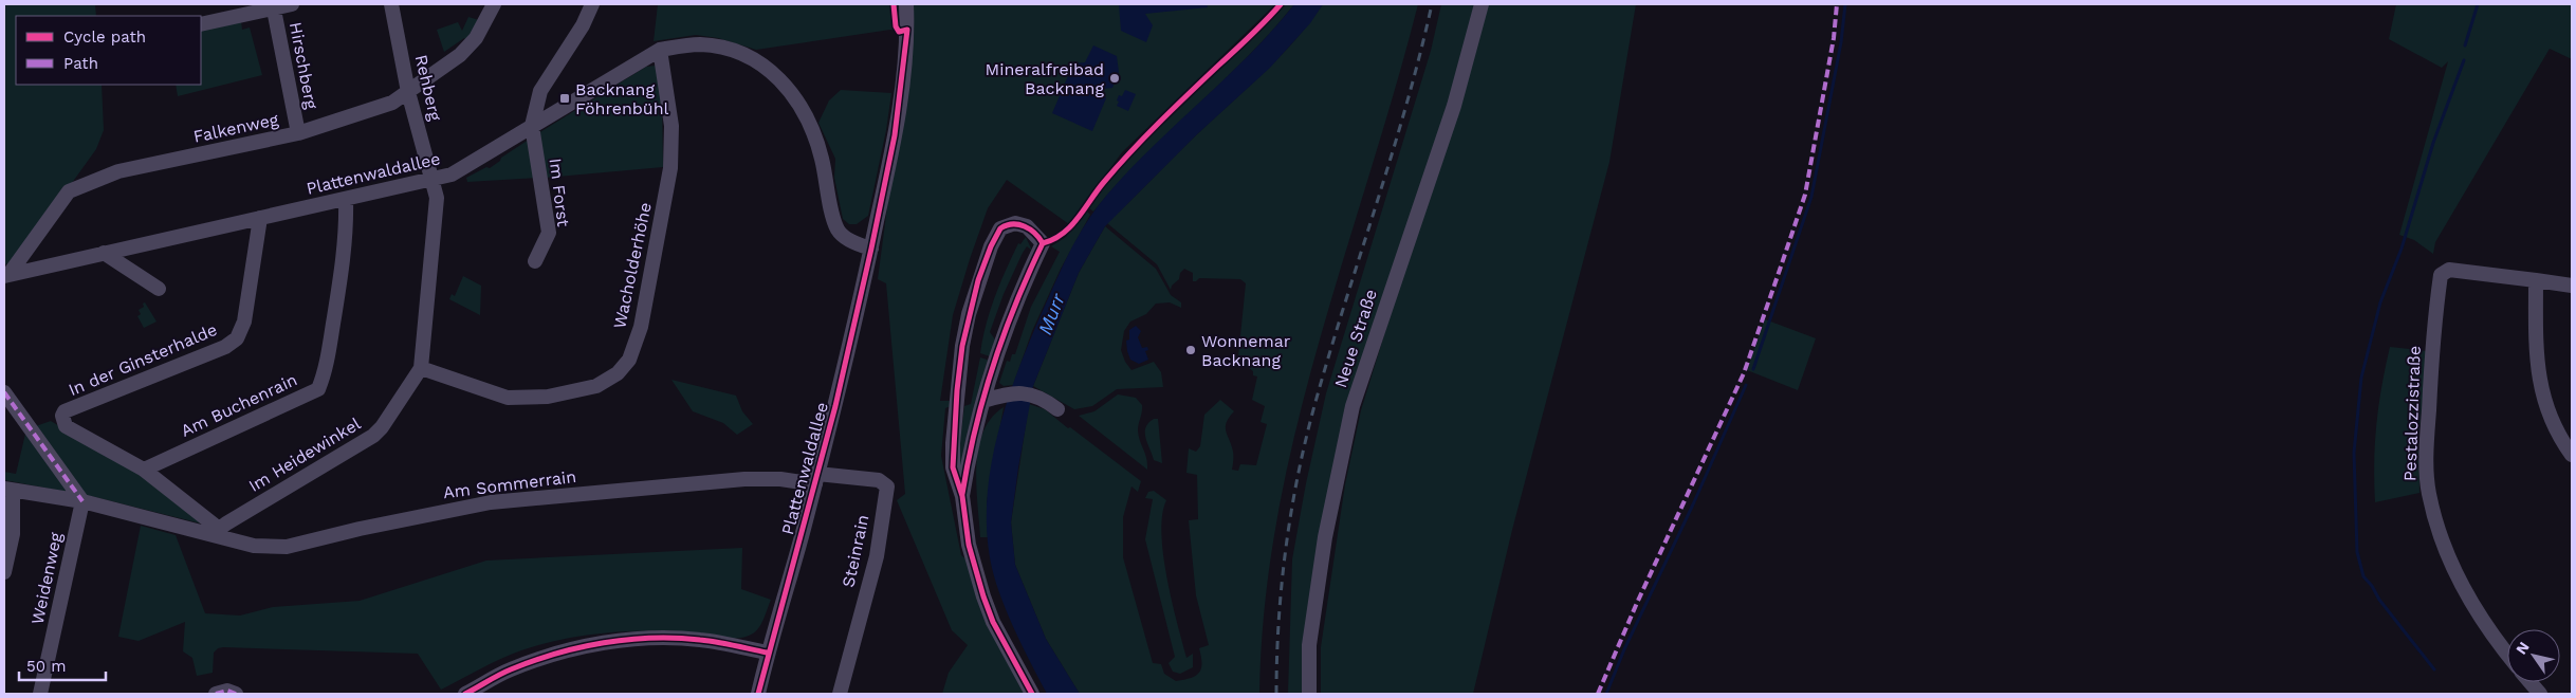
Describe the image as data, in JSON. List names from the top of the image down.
{
  "streets": {
    "street": [
      "Hirschberg",
      "Rehberg",
      "Falkenweg",
      "Plattenwaldallee",
      "Im Forst",
      "Wacholderhöhe",
      "Neue Straße",
      "In der Ginsterhalde",
      "Am Buchenrain",
      "Pestalozzistraße",
      "Im Heidewinkel",
      "Am Sommerrain",
      "Steinrain",
      "Weidenweg"
    ]
  },
  "crossings": [
    ["Hirschberg", "Falkenweg"],
    ["Rehberg", "Falkenweg"],
    ["Rehberg", "Plattenwaldallee"],
    ["Rehberg", "Im Heidewinkel"],
    ["Falkenweg", "Plattenwaldallee"],
    ["Plattenwaldallee", "Im Forst"],
    ["Plattenwaldallee", "Wacholderhöhe"],
    ["Plattenwaldallee", "In der Ginsterhalde"],
    ["Plattenwaldallee", "Am Buchenrain"],
    ["Plattenwaldallee", "Im Heidewinkel"],
    ["Plattenwaldallee", "Am Sommerrain"],
    ["Plattenwaldallee", "Steinrain"],
    ["Wacholderhöhe", "Im Heidewinkel"],
    ["In der Ginsterhalde", "Am Buchenrain"],
    ["Im Heidewinkel", "Am Sommerrain"],
    ["Am Sommerrain", "Steinrain"],
    ["Am Sommerrain", "Weidenweg"]
  ],
  "water": ["Murr"],
  "places": {
    "other": ["Mineralfreibad Backnang", "Wonnemar Backnang"],
    "transit": ["Backnang Föhrenbühl"]
  },
  "legend": ["Cycle path", "Path"],
  "scale_bar": "50 m",
  "north": "top left"
}
